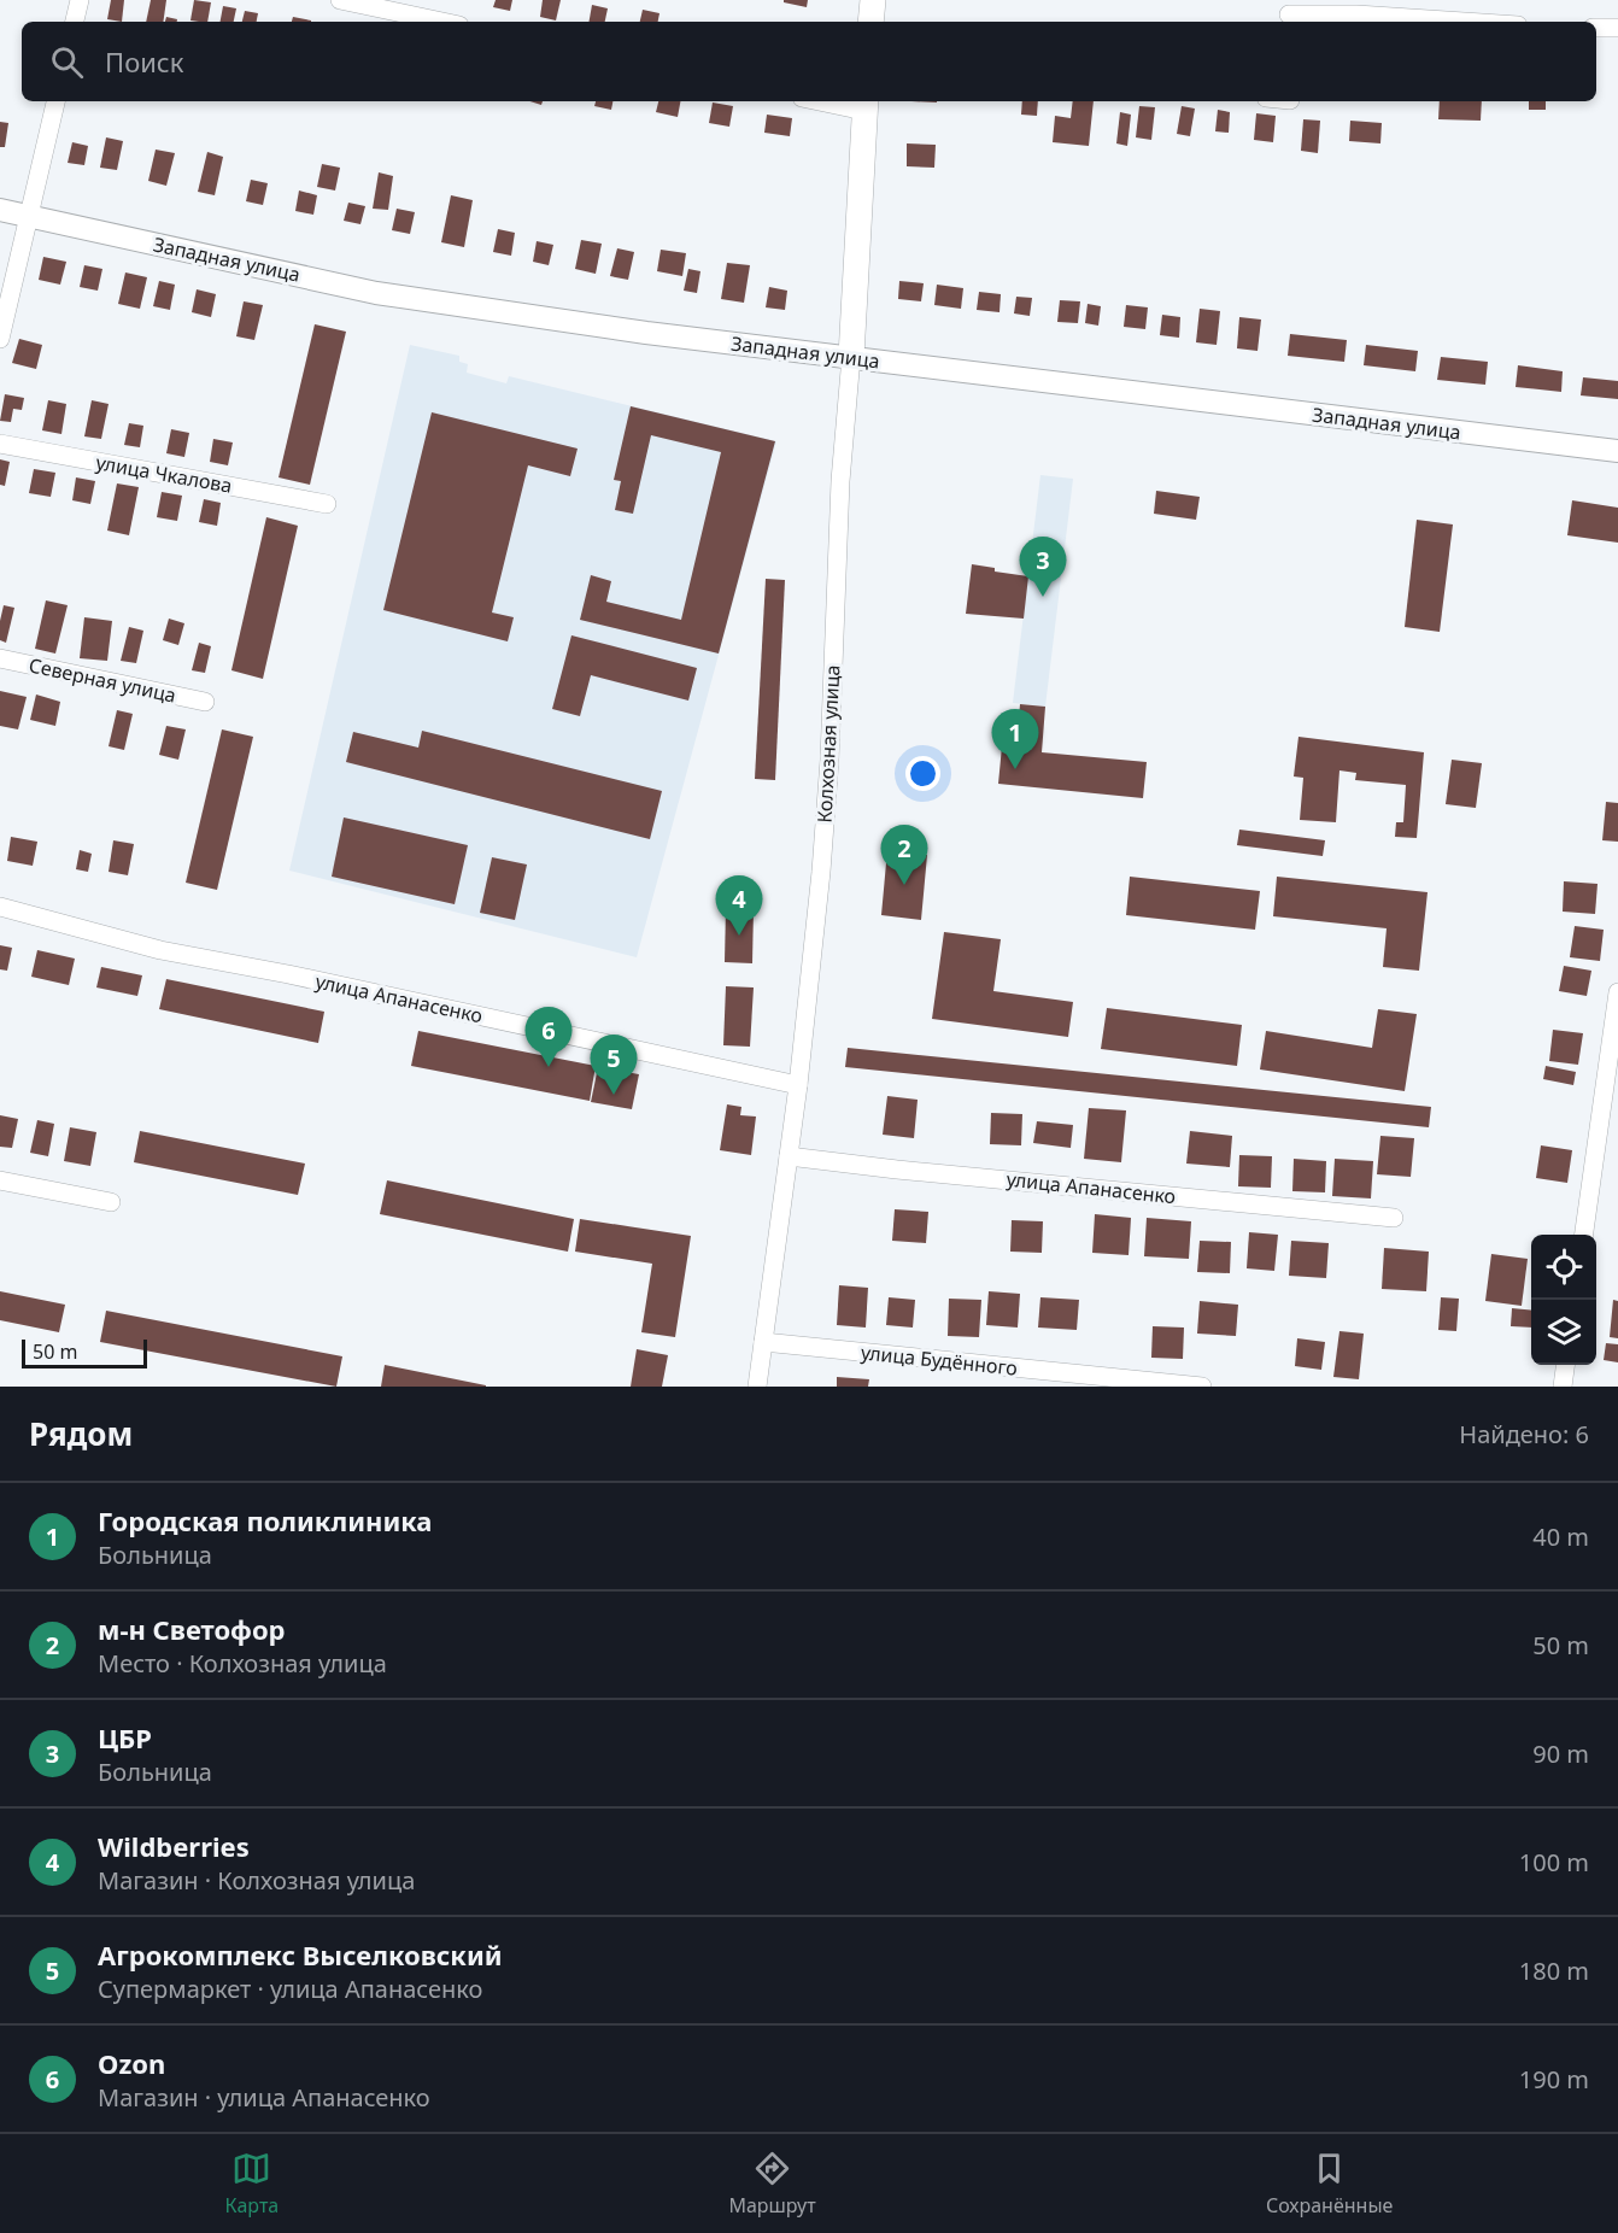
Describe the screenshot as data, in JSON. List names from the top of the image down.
{
  "streets": {
    "main road": ["Колхозная улица"],
    "street": [
      "Западная улица",
      "улица Чкалова",
      "Северная улица",
      "улица Апанасенко",
      "улица Будённого"
    ]
  },
  "crossings": [
    ["Западная улица", "Колхозная улица"],
    ["Колхозная улица", "улица Апанасенко"],
    ["Колхозная улица", "улица Будённого"]
  ],
  "scale_bar": "50 m",
  "page": {
    "search": "Поиск",
    "pins": [
      "3",
      "1",
      "2",
      "4",
      "6",
      "5"
    ],
    "scale": "50 m",
    "heading": ["Рядом", "Найдено: 6"],
    "list": [
      {
        "mark": "1",
        "name": "Городская поликлиника",
        "note": "Больница",
        "value": "40 m"
      },
      {
        "mark": "2",
        "name": "м-н Светофор",
        "note": "Место · Колхозная улица",
        "value": "50 m"
      },
      {
        "mark": "3",
        "name": "ЦБР",
        "note": "Больница",
        "value": "90 m"
      },
      {
        "mark": "4",
        "name": "Wildberries",
        "note": "Магазин · Колхозная улица",
        "value": "100 m"
      },
      {
        "mark": "5",
        "name": "Агрокомплекс Выселковский",
        "note": "Супермаркет · улица Апанасенко",
        "value": "180 m"
      },
      {
        "mark": "6",
        "name": "Ozon",
        "note": "Магазин · улица Апанасенко",
        "value": "190 m"
      }
    ],
    "nav": ["Карта", "Маршрут", "Сохранённые"]
  }
}
